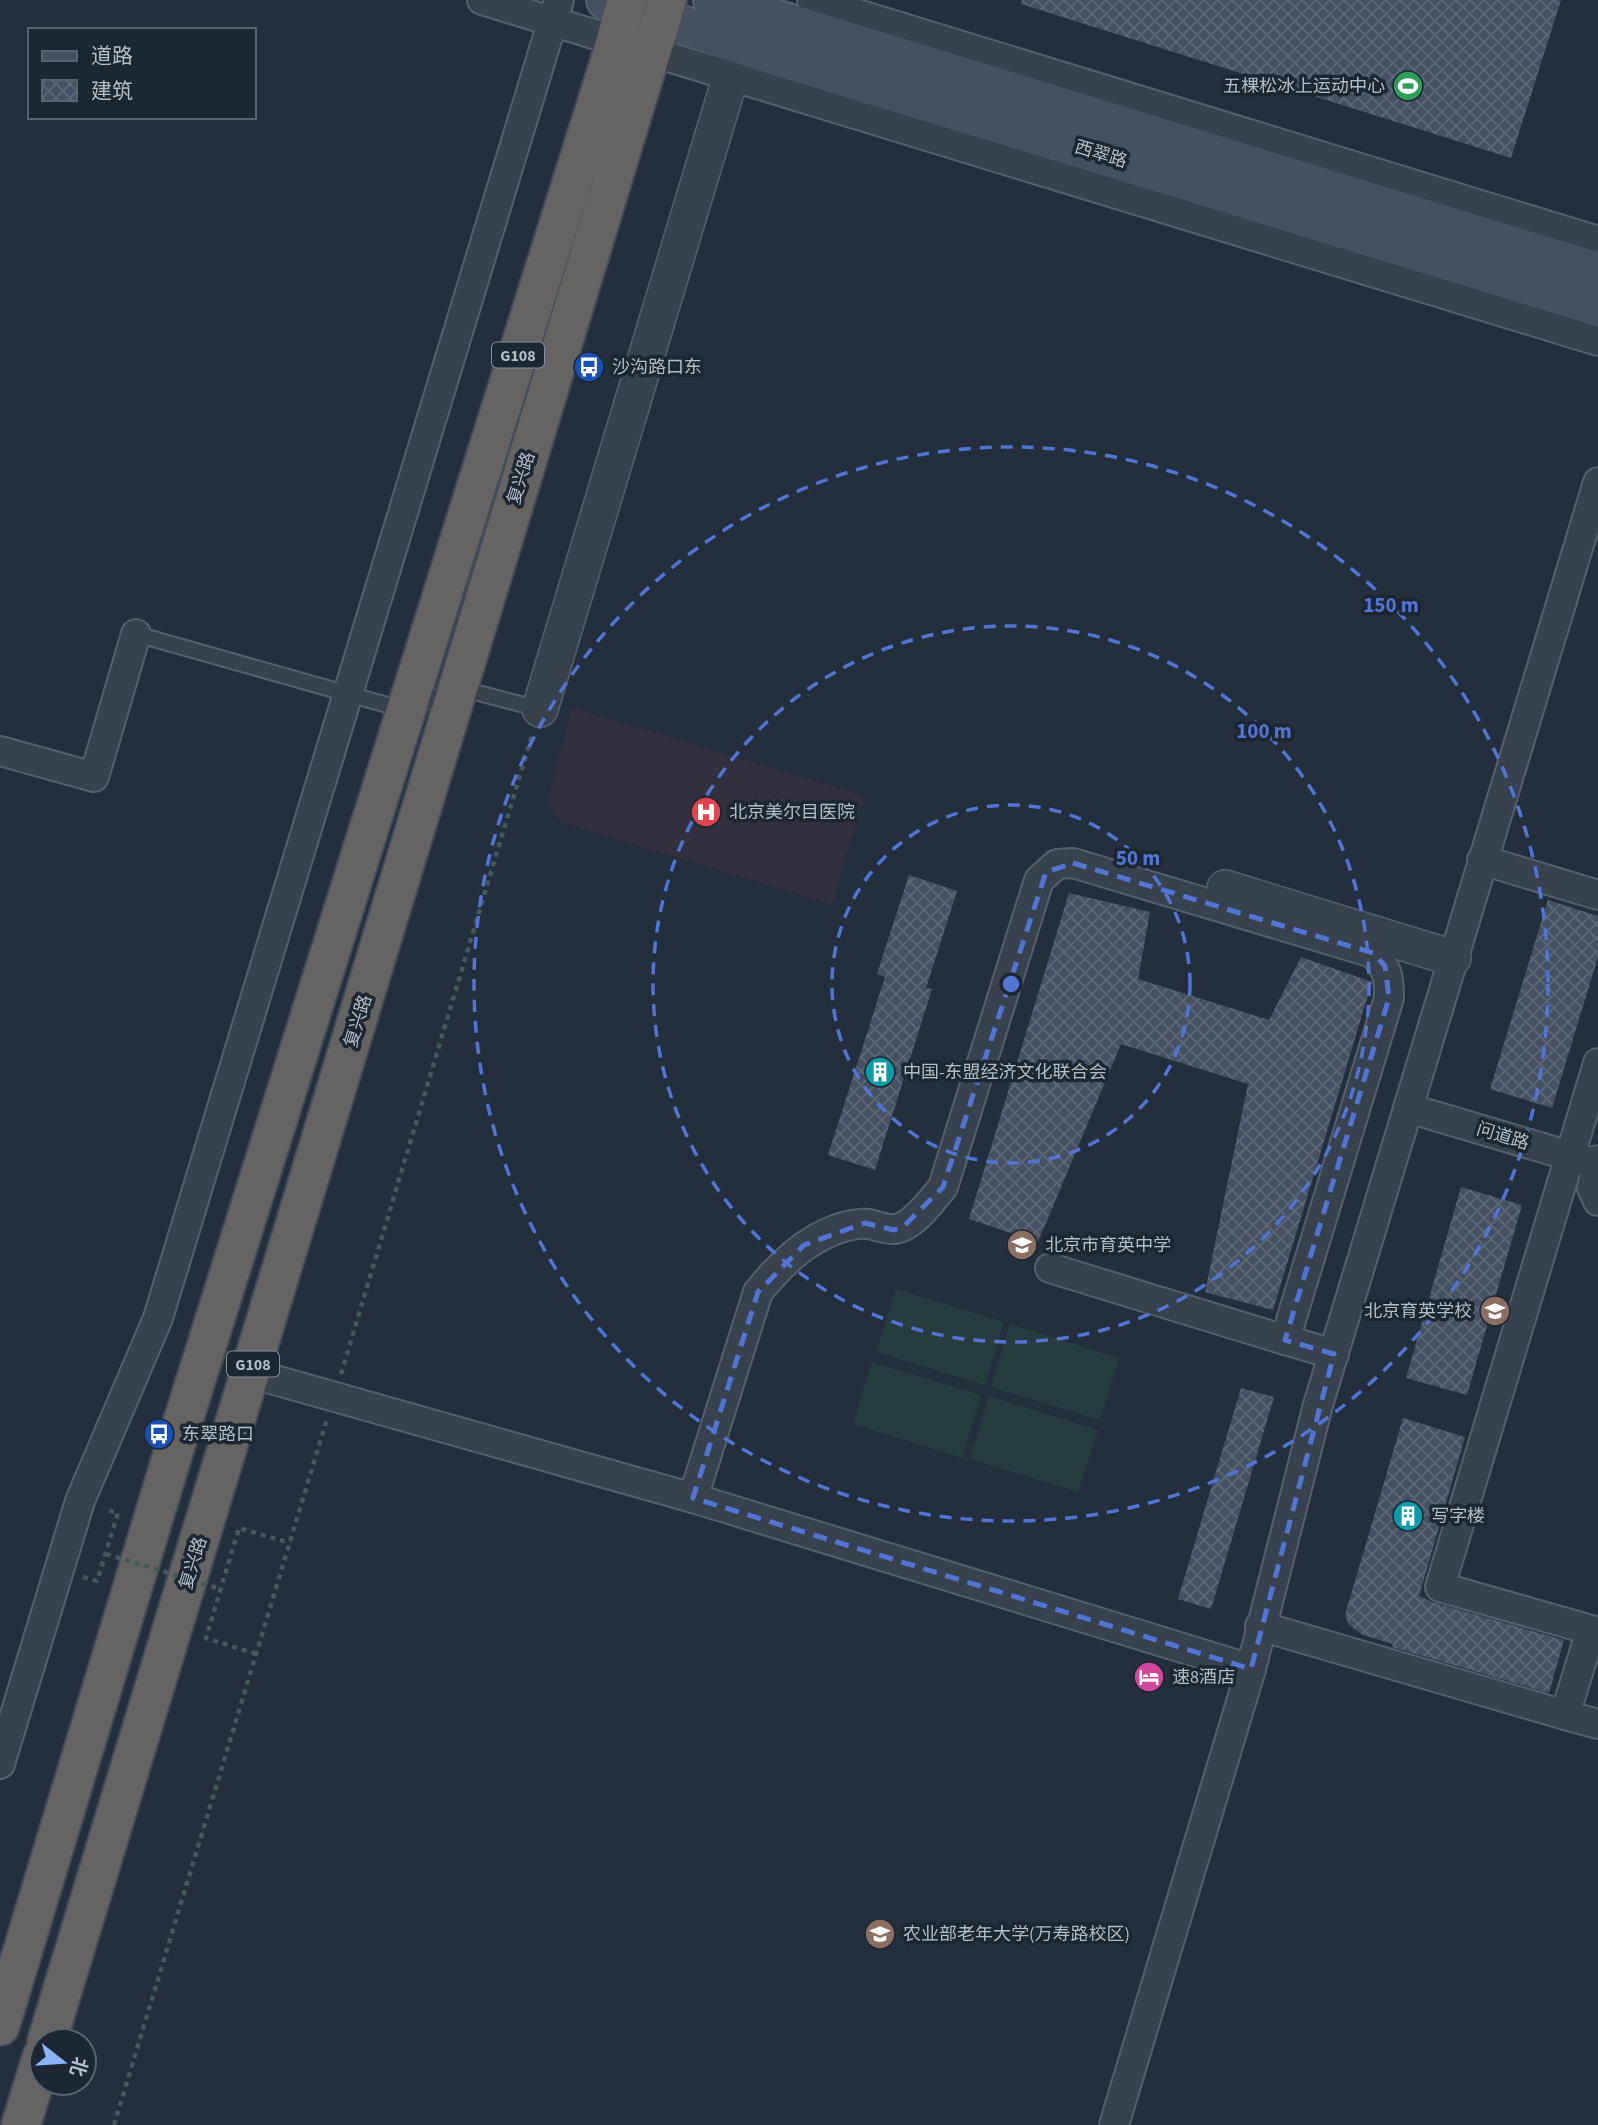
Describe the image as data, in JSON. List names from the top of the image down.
{
  "streets": {
    "highway": ["G108", "复兴路"],
    "main road": ["西翠路"],
    "street": ["问道路"]
  },
  "crossings": [
    ["西翠路", "G108"],
    ["西翠路", "复兴路"],
    ["G108", "复兴路"]
  ],
  "places": {
    "sports": ["五棵松冰上运动中心"],
    "bus stop": ["沙沟路口东", "东翠路口"],
    "hospital": ["北京美尔目医院"],
    "building": ["中国-东盟经济文化联合会", "写字楼"],
    "school or university": ["北京市育英中学", "北京育英学校", "农业部老年大学(万寿路校区)"],
    "hotel": ["速8酒店"]
  },
  "legend": ["道路", "建筑"],
  "north": "right",
  "rings": ["150 m", "100 m", "50 m"]
}
